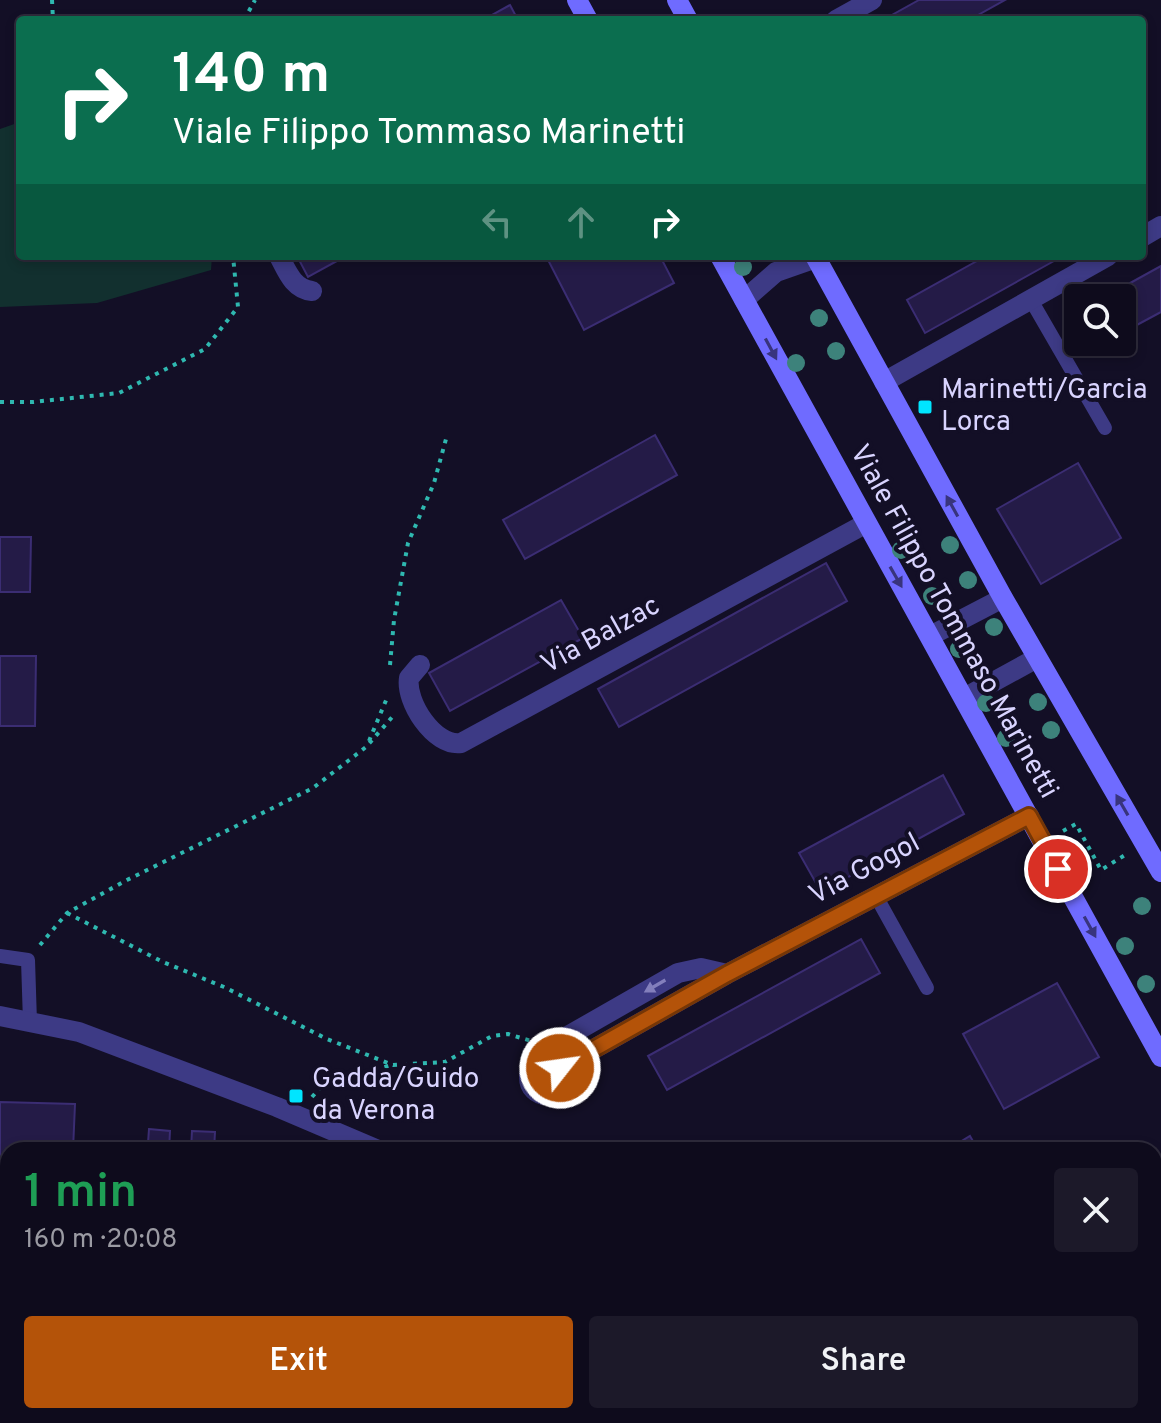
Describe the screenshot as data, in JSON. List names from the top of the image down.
{
  "streets": {
    "street": ["Viale Filippo Tommaso Marinetti", "Via Balzac", "Via Gogol"]
  },
  "crossings": [
    ["Viale Filippo Tommaso Marinetti", "Via Balzac"],
    ["Viale Filippo Tommaso Marinetti", "Via Gogol"]
  ],
  "places": {
    "transit": ["Marinetti/Garcia Lorca", "Gadda/Guido da Verona"]
  },
  "page": {
    "turn": ["140 m", "Viale Filippo Tommaso Marinetti"],
    "heading": ["1 min", "160 m · 20:08"],
    "buttons": ["Exit", "Share"]
  }
}
